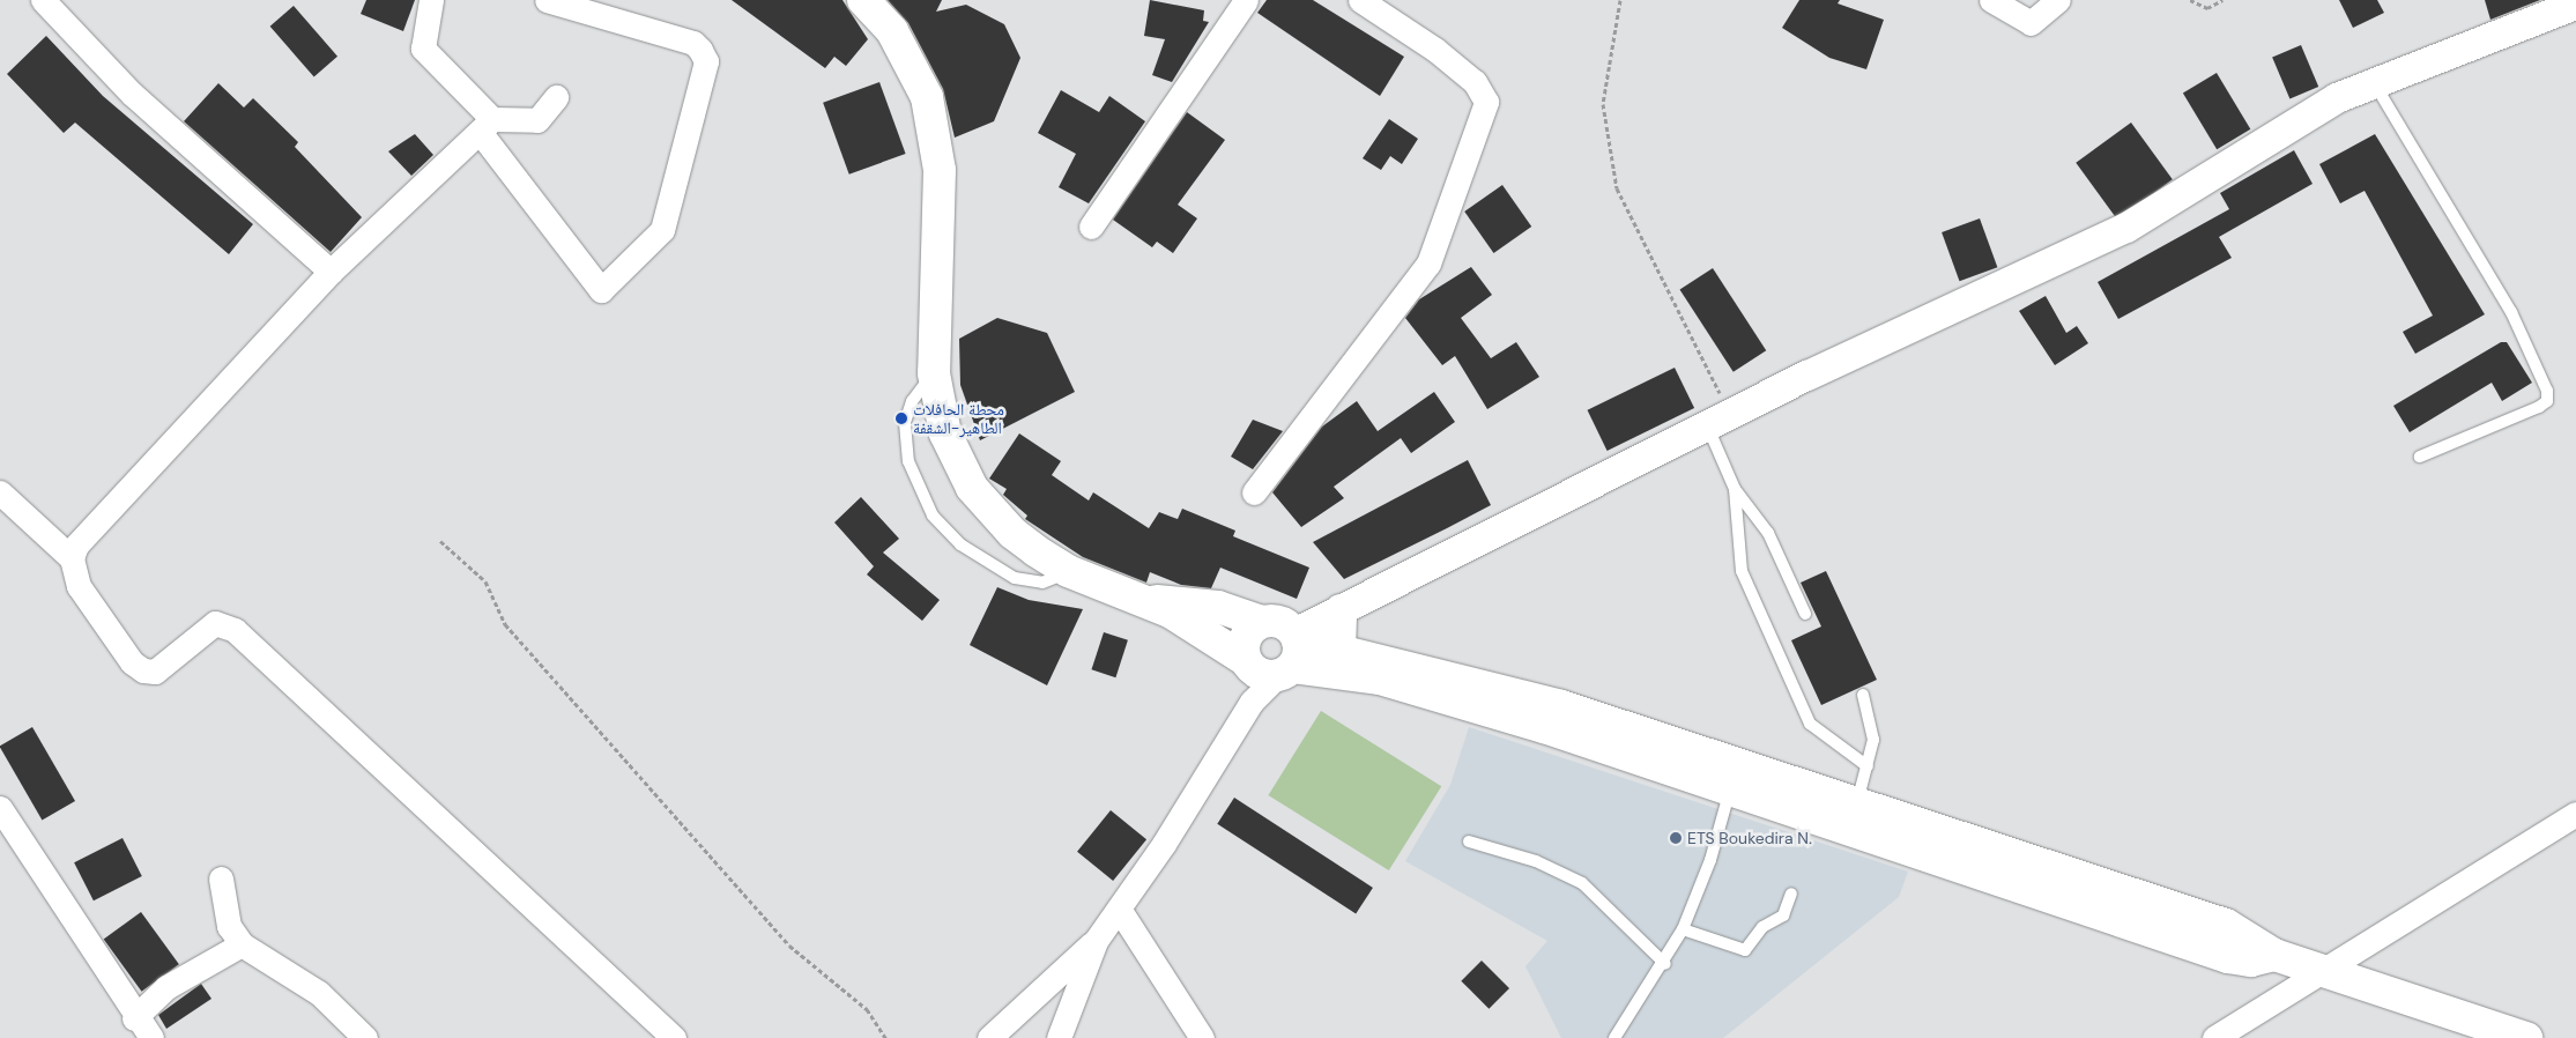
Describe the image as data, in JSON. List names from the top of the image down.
{
  "places": ["محطة الحافلات الطاهير-الشقفة", "ETS Boukedira N."]
}
